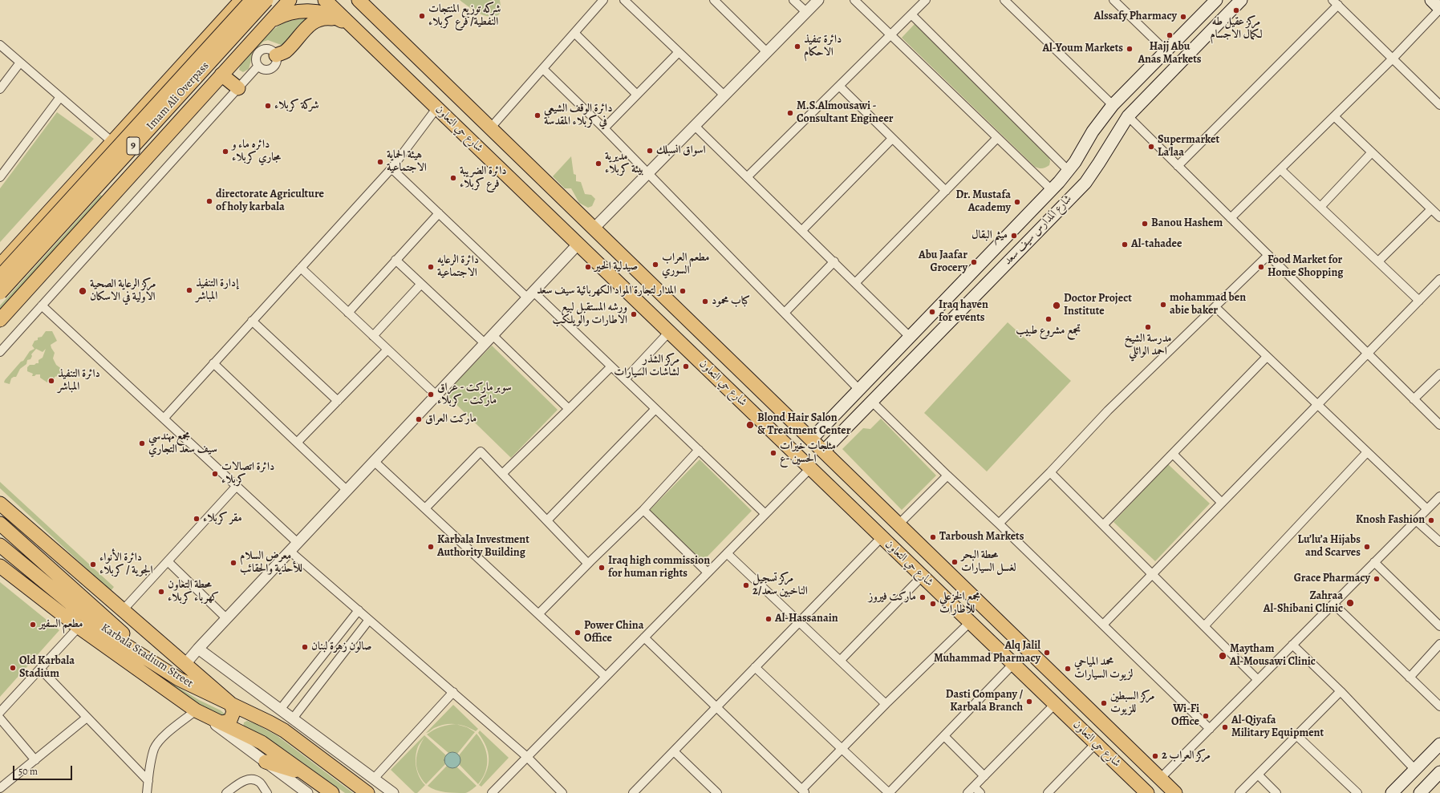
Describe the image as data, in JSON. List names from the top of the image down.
{
  "streets": {
    "main road": [
      "Imam Ali Overpass",
      "شارع حي التعاون",
      "9",
      "شارع المدارس سيف سعد",
      "Karbala Stadium Street"
    ]
  },
  "crossings": [
    ["شارع حي التعاون", "شارع المدارس سيف سعد"]
  ],
  "places": [
    "مركز عقيل طه لكمال الاجسام",
    "شركه توزيع المنتجات النفطية/ فرع كربلاء",
    "Alssafy Pharmacy",
    "Hajj Abu Anas Markets",
    "دائرة تنفيذ الاحكام",
    "Al-Youm Markets",
    "شركة كربلاء",
    "M.S.Almousawi - Consultant Engineer",
    "دائرة الوقف الشيعي في كربلاء المقدسة",
    "Supermarket La'laa",
    "اسواق انسبلك",
    "دائره ماء و مجاري كربلاء",
    "هيئة الحماية الاجتماعية",
    "مديرية بيئة كربلاء",
    "دائرة الضريبة فرع كربلاء",
    "directorate Agriculture of holy karbala",
    "Dr. Mustafa Academy",
    "Banou Hashem",
    "ميثم البقال",
    "Al-tahadee",
    "Abu Jaafar Grocery",
    "مطعم العراب السوري",
    "دائرة الرعايه الاجتماعية",
    "صيدلية الخير",
    "Food Market for Home Shopping",
    "إدارة التنفيذ المباشر",
    "مركز الرعاية الصحية الاولية في الاسكان",
    "المدار لتجارة المواد الكهربائية سيف سعد",
    "كباب محمود",
    "mohammad ben abie baker",
    "Doctor Project Institute",
    "Iraq haven for events",
    "ورشه المستقبل لبيع الاطارات والويلكب",
    "تجمع مشروع طبيب",
    "مدرسة الشيخ احمد الوائلي",
    "مركز الشذر لشاشات السيارات",
    "دائرة التنفيذ المباشر",
    "سوبر ماركت - عراق ماركت - كربلاء",
    "ماركت العراق",
    "Blond Hair Salon & Treatment Center",
    "مجمع مهندسي سيف سعد التجاري",
    "مثلجات خيرات الحسين -ع",
    "دائرة اتصالات كربلاء",
    "مقر كربلاء",
    "Knosh Fashion",
    "Tarboush Markets",
    "Karbala Investment Authority Building",
    "Lu’lu’a Hijabs and Scarves",
    "محطة البحر لغسل السيارات",
    "معرض السلام للأحذية والحقائب",
    "دائرة الأنواء الجوية / كربلاء",
    "Iraq high commission for human rights",
    "Grace Pharmacy",
    "مركز تسجيل الناخبين سعد/2",
    "محطة التعاون كهرباء كربلاء",
    "ماركت فيروز",
    "Zahraa Al-Shibani Clinic",
    "مجمع الخزعلي للاطارات",
    "Al-Hassanain",
    "مطعم السفير",
    "Power China Office",
    "صالون زهرة لبنان",
    "Alq Jalil Muhammad Pharmacy",
    "Maytham Al-Mousawi Clinic",
    "Old Karbala Stadium",
    "محمد المياحي لزيوت السيارات",
    "Dasti Company / Karbala Branch",
    "مركز السبطين للزيوت",
    "Wi-Fi Office",
    "Al-Qiyafa Military Equipment",
    "مركز العراب 2"
  ],
  "scale_bar": "50 m"
}
